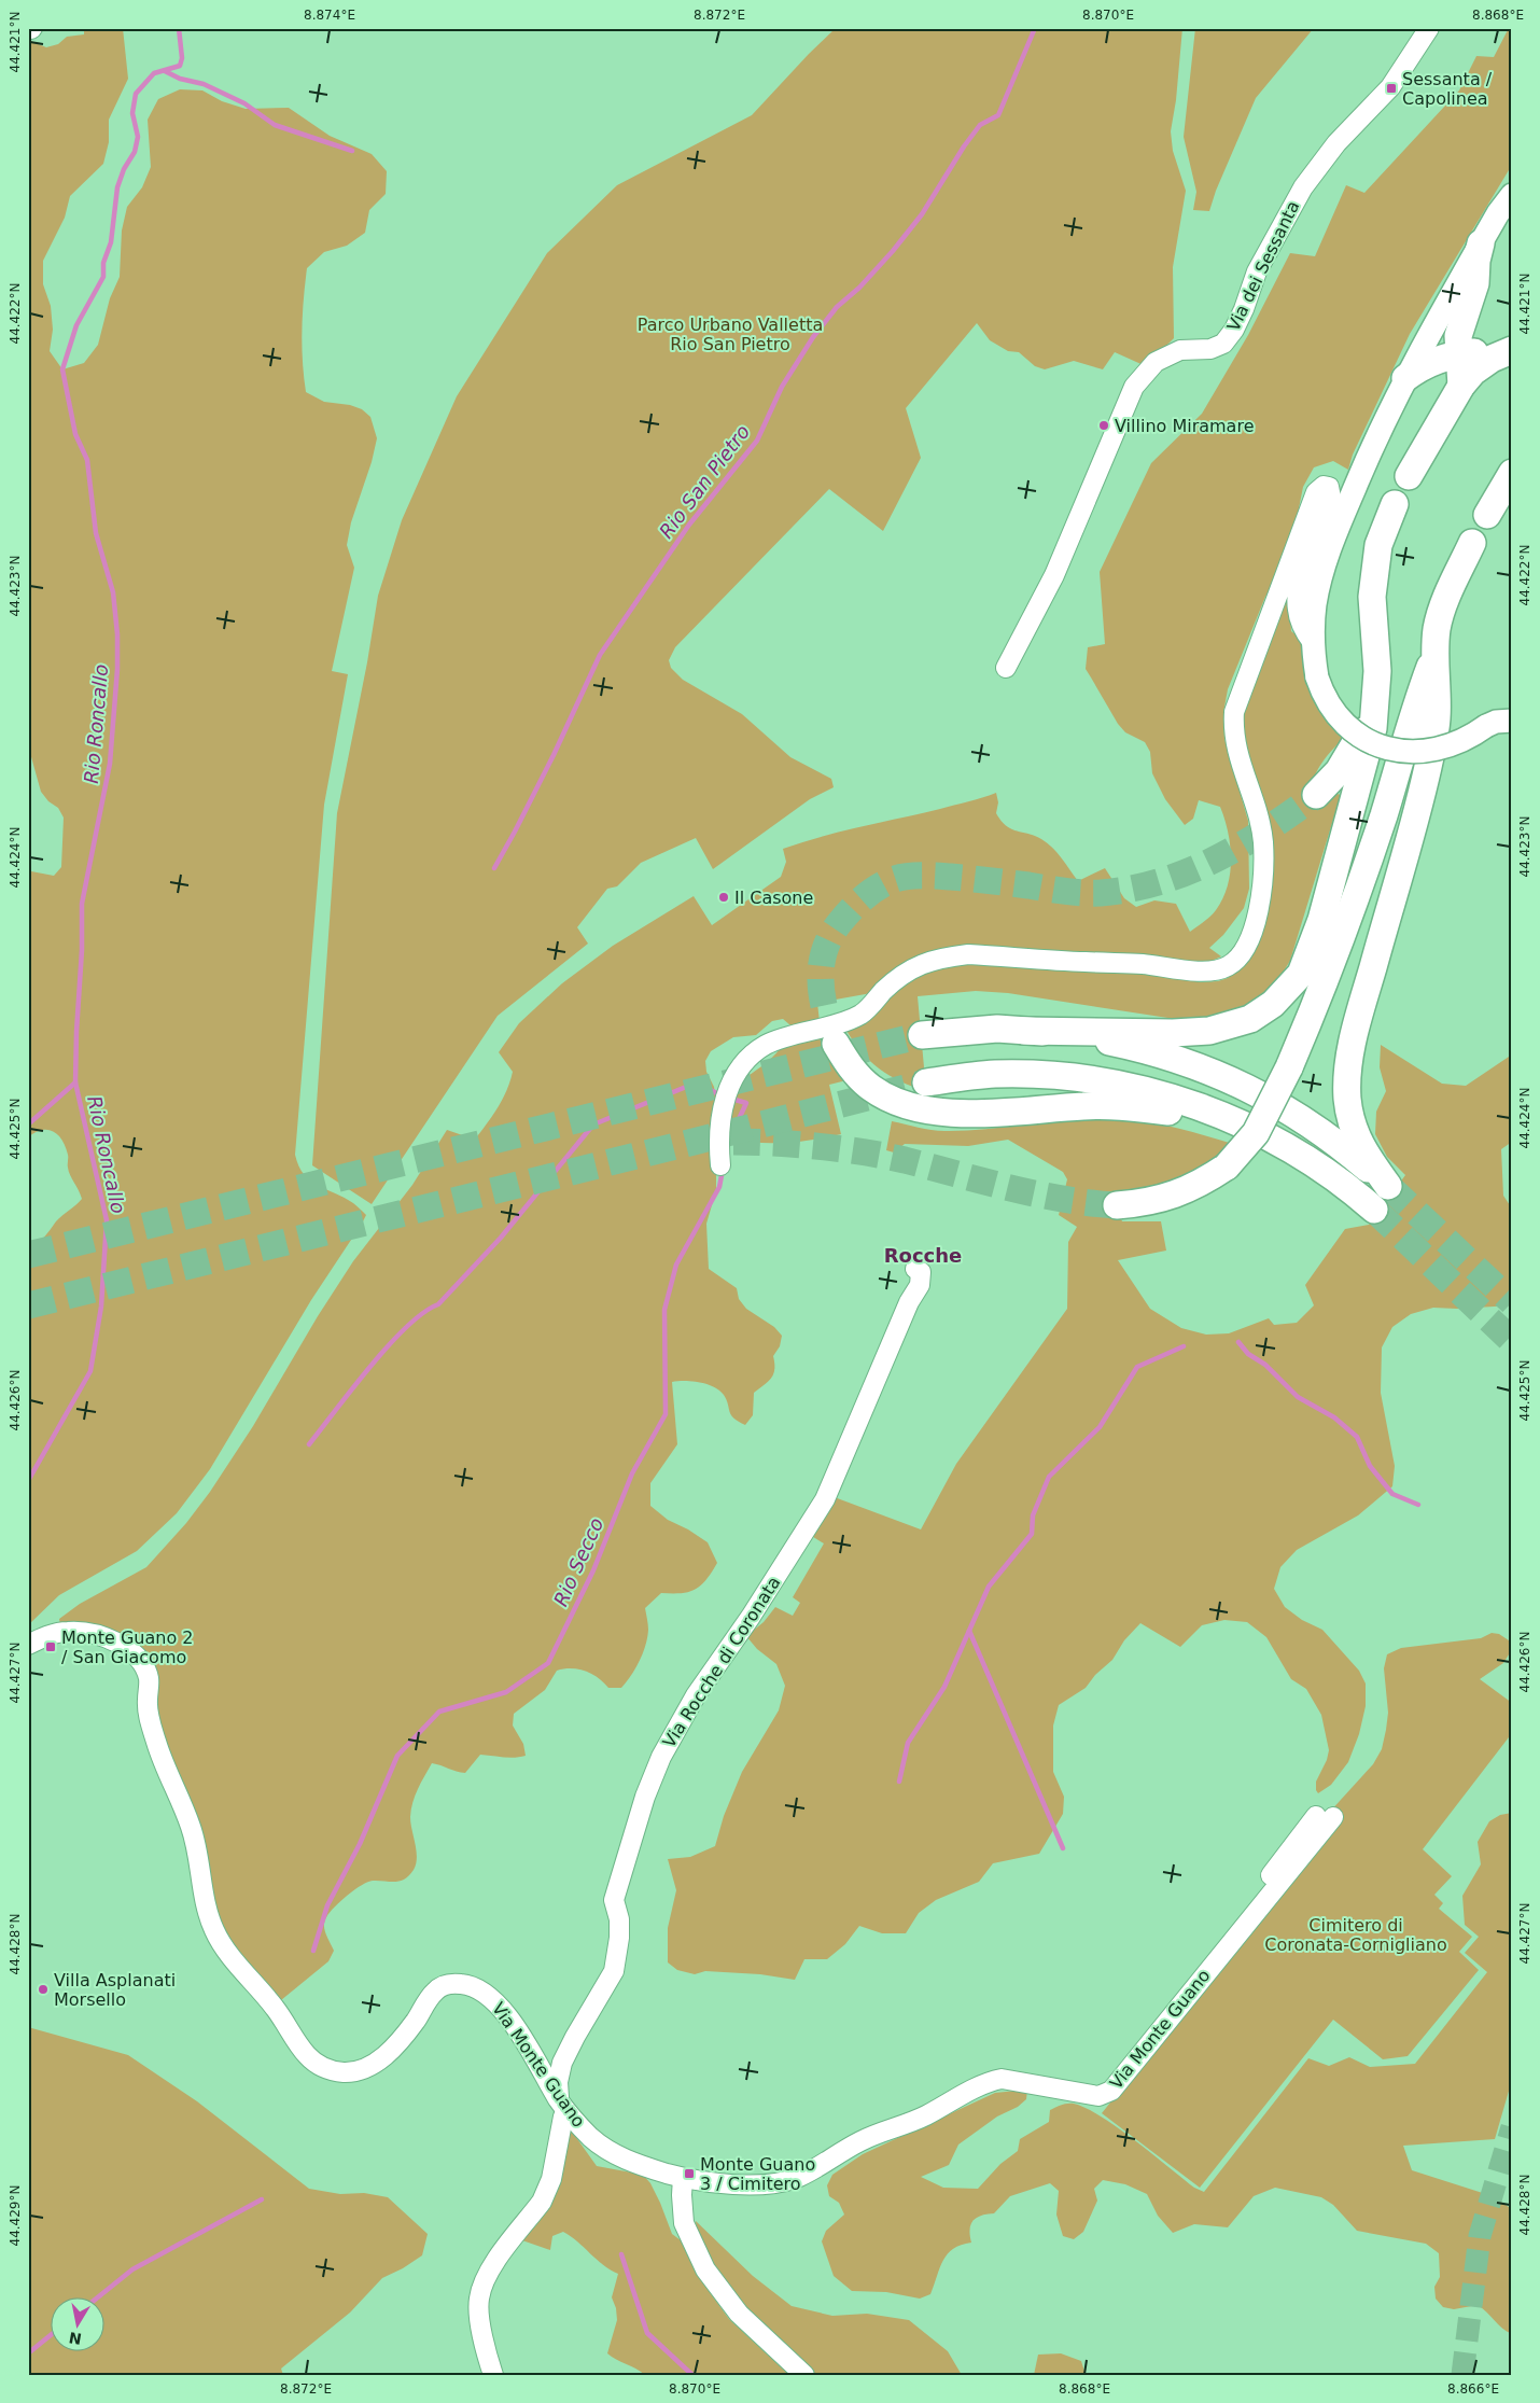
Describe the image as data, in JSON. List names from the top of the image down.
{
  "streets": {
    "street": ["Via dei Sessanta", "Via Rocche di Coronata", "Via Monte Guano"]
  },
  "crossings": [
    ["Via Rocche di Coronata", "Via Monte Guano"]
  ],
  "districts": ["Rocche"],
  "water": ["Rio San Pietro", "Rio Roncallo", "Rio Secco"],
  "parks": ["Parco Urbano Valletta Rio San Pietro", "Cimitero di Coronata-Cornigliano"],
  "places": {
    "transit": ["Sessanta / Capolinea", "Monte Guano 2 / San Giacomo", "Monte Guano 3 / Cimitero"],
    "other": ["Villino Miramare", "Il Casone", "Villa Asplanati Morsello"]
  },
  "north": "bottom",
  "coordinates": [
    "8.874°E",
    "8.872°E",
    "8.870°E",
    "8.868°E",
    "44.421°N",
    "44.422°N",
    "44.423°N",
    "44.424°N",
    "44.425°N",
    "44.426°N",
    "44.427°N",
    "44.428°N",
    "44.429°N",
    "8.866°E"
  ]
}
